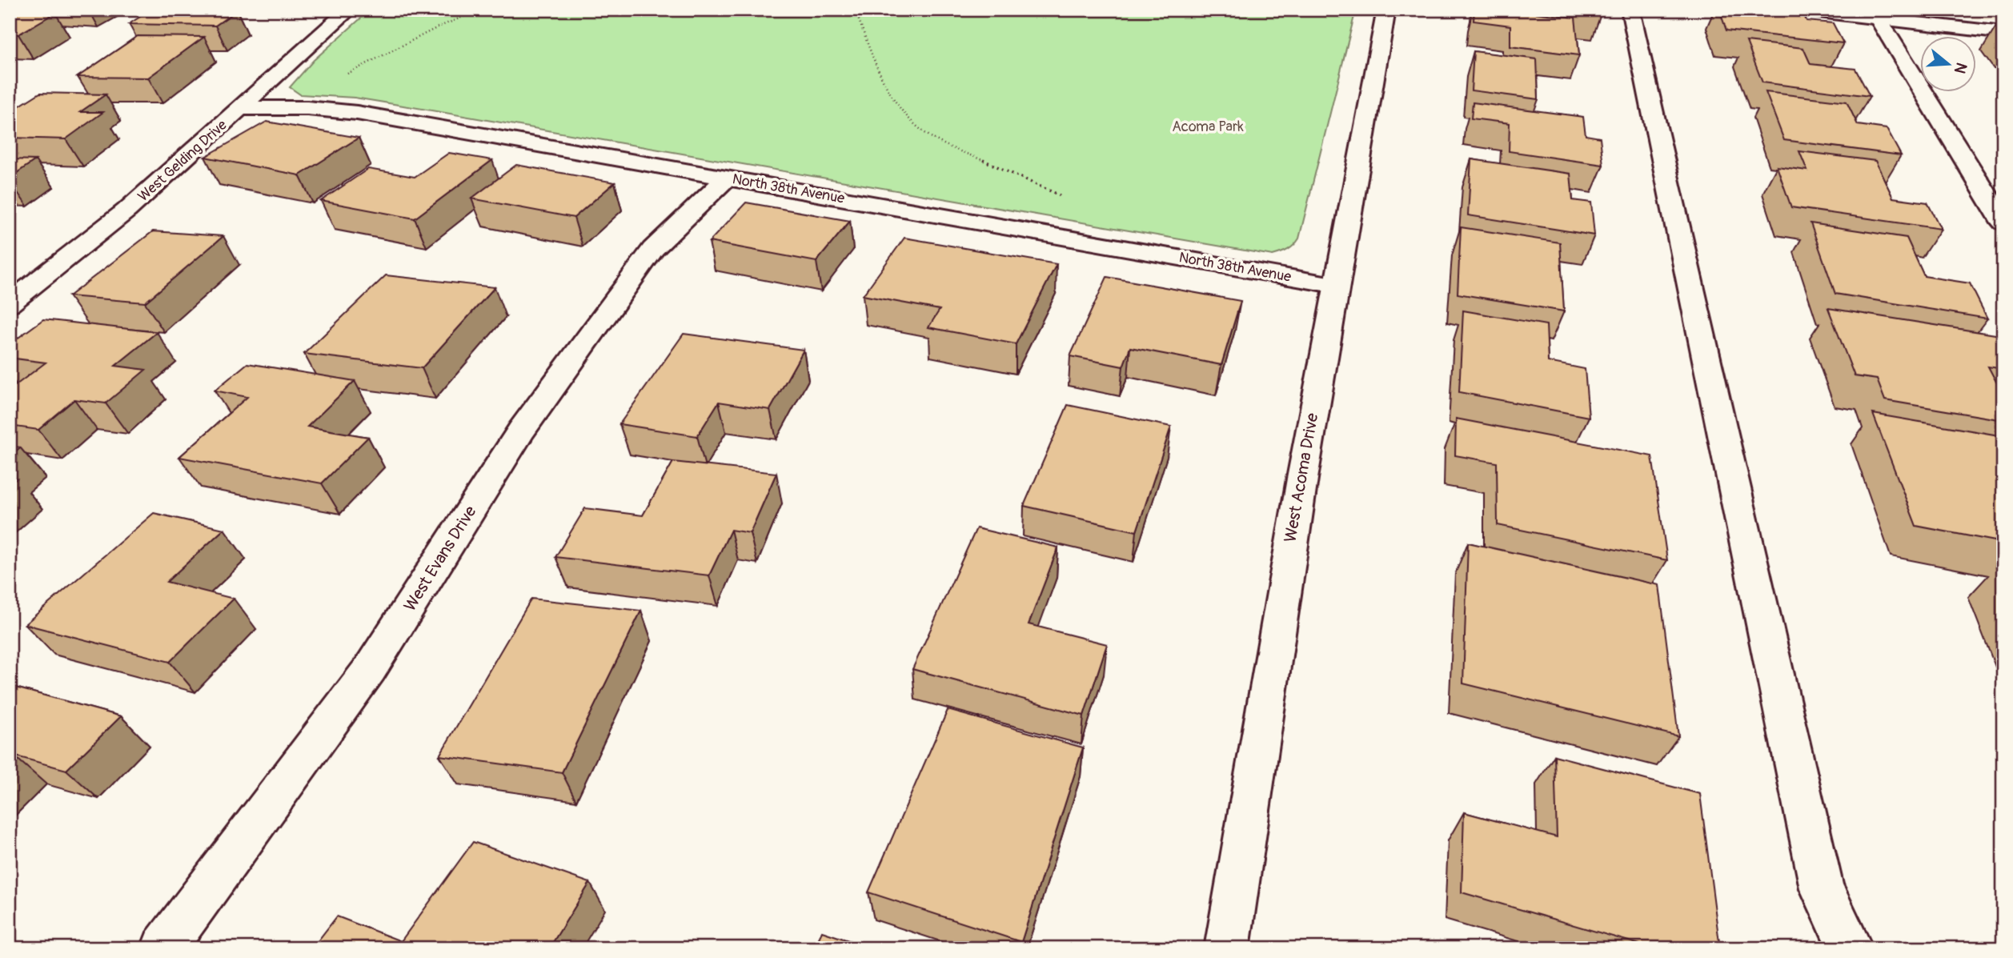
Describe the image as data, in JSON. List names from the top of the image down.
{
  "streets": {
    "street": [
      "West Gelding Drive",
      "North 38th Avenue",
      "West Acoma Drive",
      "West Evans Drive"
    ]
  },
  "crossings": [
    ["West Gelding Drive", "North 38th Avenue"],
    ["North 38th Avenue", "West Acoma Drive"],
    ["North 38th Avenue", "West Evans Drive"]
  ],
  "parks": ["Acoma Park"],
  "north": "right"
}
